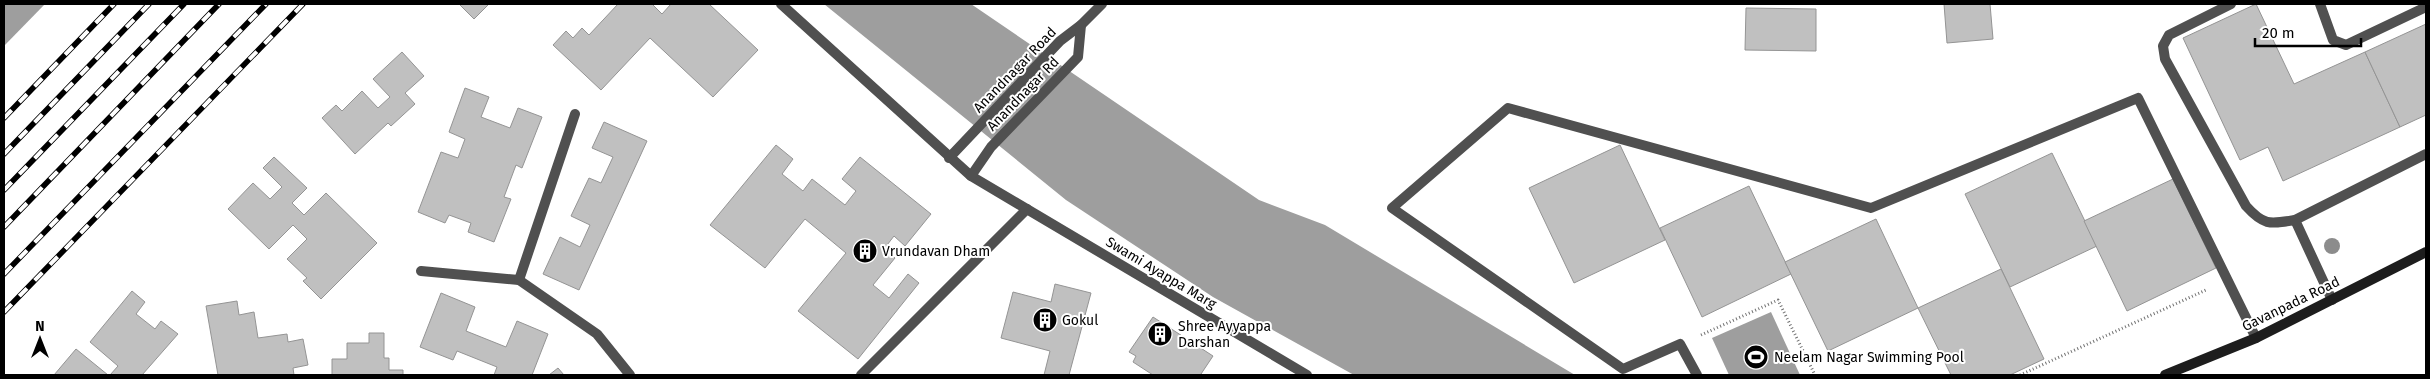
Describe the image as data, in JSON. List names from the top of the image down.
{
  "streets": {
    "street": [
      "Anandnagar Road",
      "Anandnagar Rd",
      "Swami Ayappa Marg",
      "Gavanpada Road"
    ]
  },
  "crossings": [
    ["Anandnagar Road", "Anandnagar Rd"],
    ["Anandnagar Road", "Swami Ayappa Marg"],
    ["Anandnagar Rd", "Swami Ayappa Marg"]
  ],
  "places": {
    "building": ["Vrundavan Dham", "Gokul", "Shree Ayyappa Darshan"],
    "sports": ["Neelam Nagar Swimming Pool"]
  },
  "scale_bar": "20 m",
  "north": "top"
}
